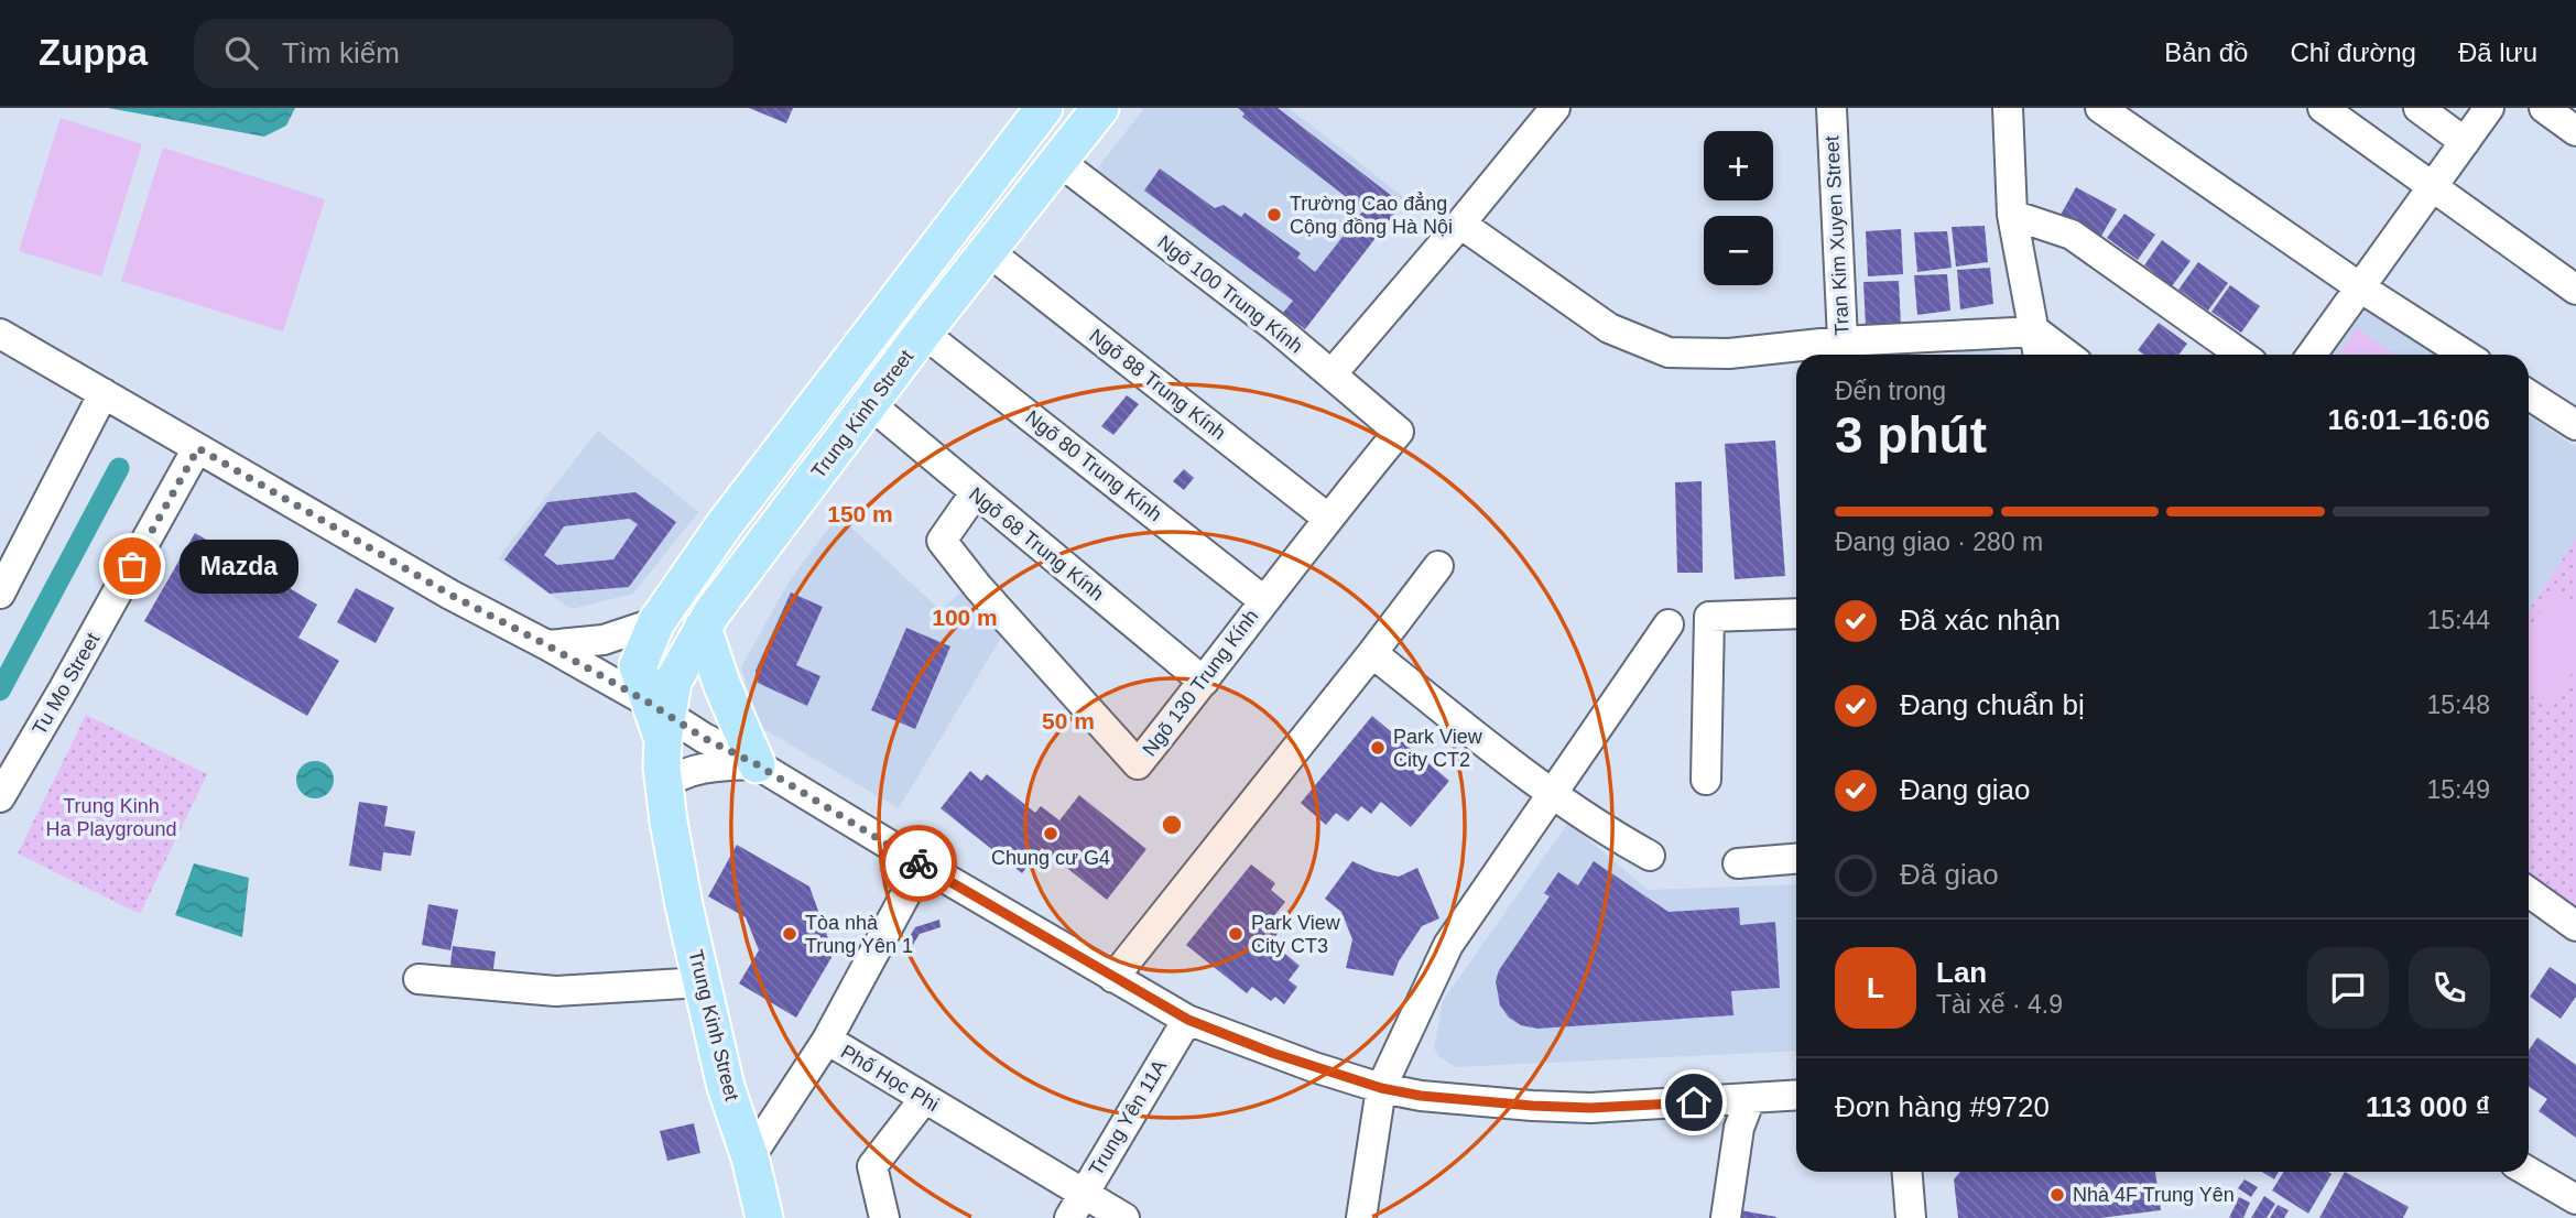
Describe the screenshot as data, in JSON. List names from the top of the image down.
{
  "streets": {
    "main road": ["Trung Kinh Street"],
    "street": [
      "Tran Kim Xuyen Street",
      "Ngõ 100 Trung Kính",
      "Ngõ 88 Trung Kính",
      "Ngõ 80 Trung Kính",
      "Ngõ 68 Trung Kính",
      "Ngõ 130 Trung Kính",
      "Tu Mo Street",
      "Phố Học Phi",
      "Trung Yên 11A"
    ]
  },
  "crossings": [
    ["Ngõ 100 Trung Kính", "Trung Kinh Street"],
    ["Ngõ 100 Trung Kính", "Ngõ 130 Trung Kính"],
    ["Ngõ 88 Trung Kính", "Trung Kinh Street"],
    ["Ngõ 88 Trung Kính", "Ngõ 130 Trung Kính"],
    ["Trung Kinh Street", "Ngõ 80 Trung Kính"],
    ["Trung Kinh Street", "Ngõ 68 Trung Kính"],
    ["Ngõ 80 Trung Kính", "Ngõ 130 Trung Kính"],
    ["Ngõ 68 Trung Kính", "Ngõ 130 Trung Kính"],
    ["Phố Học Phi", "Trung Yên 11A"]
  ],
  "parks": ["Trung Kinh Ha Playground"],
  "places": [
    "Trường Cao đẳng Cộng đồng Hà Nội",
    "Mazda",
    "Park View City CT2",
    "Chung cư G4",
    "Tòa nhà Trung Yên 1",
    "Park View City CT3",
    "Nhà 4F Trung Yên"
  ],
  "page": {
    "header": "Zuppa",
    "search": "Tìm kiếm",
    "nav": ["Bản đồ", "Chỉ đường", "Đã lưu"],
    "map_buttons": ["+", "−"],
    "heading": ["3 phút", "Đến trong", "16:01–16:06"],
    "panel": [
      "Lan",
      "Tài xế · 4.9",
      "Đơn hàng #9720",
      "113 000 ₫"
    ],
    "bar": "Đang giao · 280 m",
    "bubble": "Mazda",
    "list": [
      ["Đã xác nhận", "15:44"],
      ["Đang chuẩn bị", "15:48"],
      ["Đang giao", "15:49"],
      "Đã giao"
    ],
    "round": "L"
  },
  "rings": ["150 m", "100 m", "50 m"]
}
